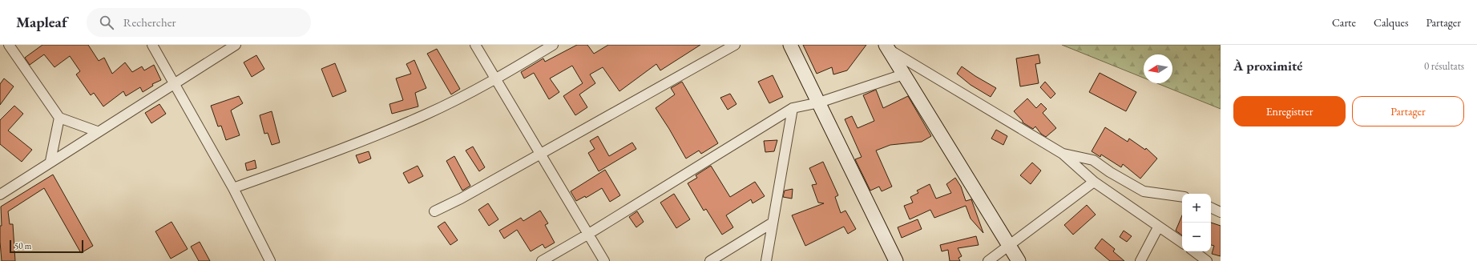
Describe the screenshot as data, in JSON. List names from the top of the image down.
{
  "scale_bar": "50 m",
  "north": "left",
  "page": {
    "header": "Mapleaf",
    "search": "Rechercher",
    "nav": ["Carte", "Calques", "Partager"],
    "heading": ["À proximité", "0 résultats"],
    "buttons": ["Enregistrer", "Partager"],
    "map_buttons": ["+", "−"],
    "scale": "50 m"
  }
}
